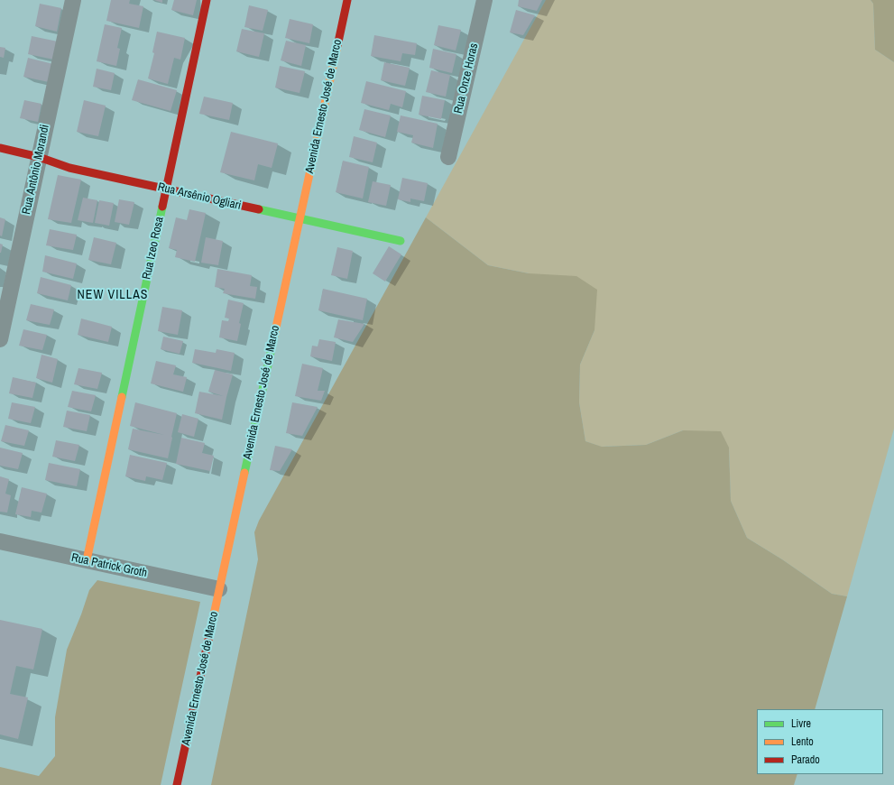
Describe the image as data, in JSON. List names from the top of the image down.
{
  "streets": {
    "street": [
      "Rua Onze Horas",
      "Avenida Ernesto José de Marco",
      "Rua Antônio Morandi",
      "Rua Arsênio Ogliari",
      "Rua Izeo Rosa",
      "Rua Patrick Groth"
    ]
  },
  "crossings": [
    ["Avenida Ernesto José de Marco", "Rua Arsênio Ogliari"],
    ["Avenida Ernesto José de Marco", "Rua Patrick Groth"],
    ["Rua Antônio Morandi", "Rua Arsênio Ogliari"],
    ["Rua Arsênio Ogliari", "Rua Izeo Rosa"],
    ["Rua Izeo Rosa", "Rua Patrick Groth"]
  ],
  "districts": ["NEW VILLAS"],
  "legend": ["Livre", "Lento", "Parado"]
}
